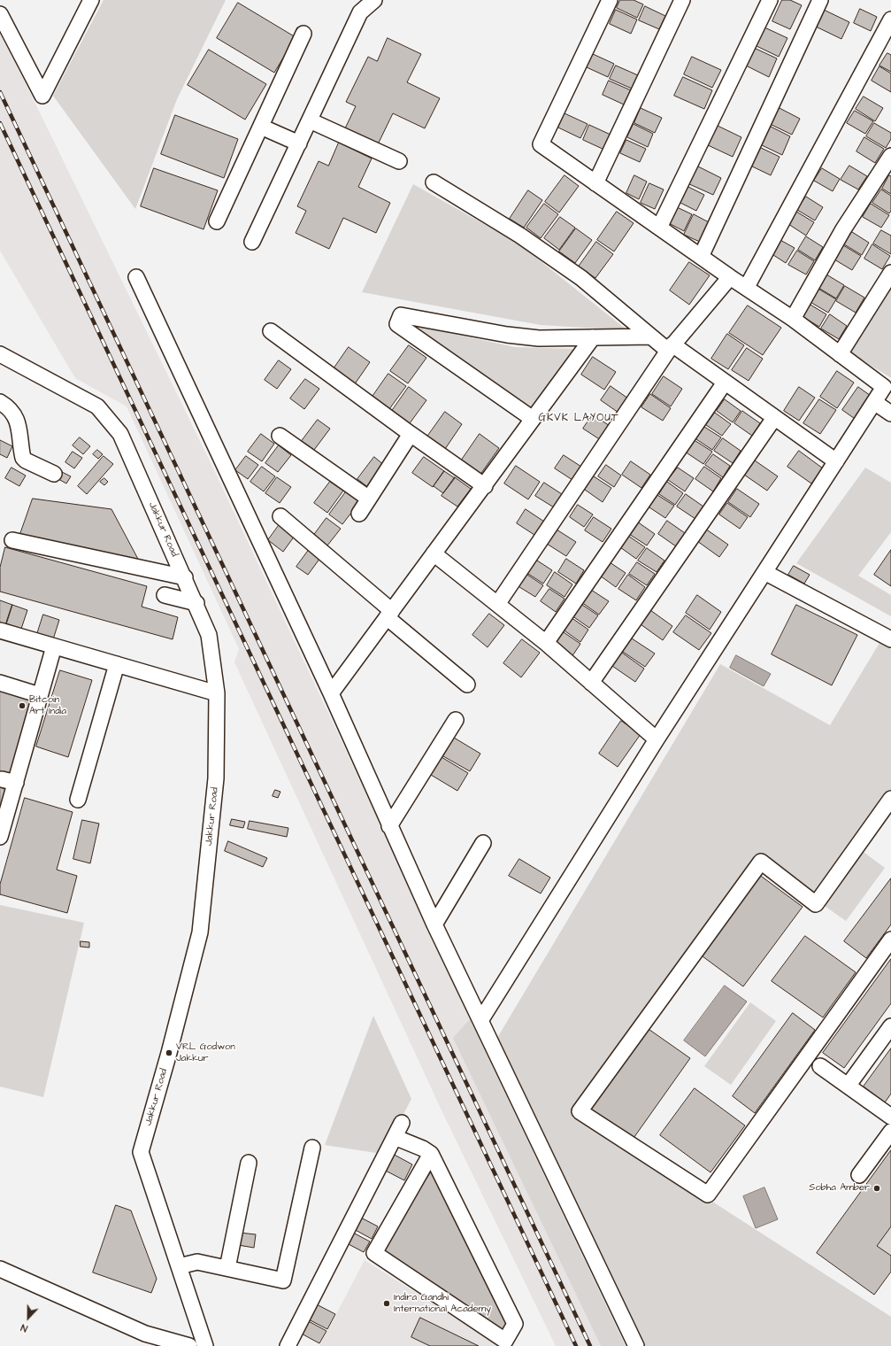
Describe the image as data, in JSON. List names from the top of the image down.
{
  "streets": {
    "street": ["Jakkur Road"]
  },
  "districts": ["GKVK LAYOUT"],
  "places": [
    "Bitcoin Art India",
    "VRL Godwon Jakkur",
    "Sobha Amber",
    "Indira Gandhi International Academy"
  ],
  "north": "bottom"
}
